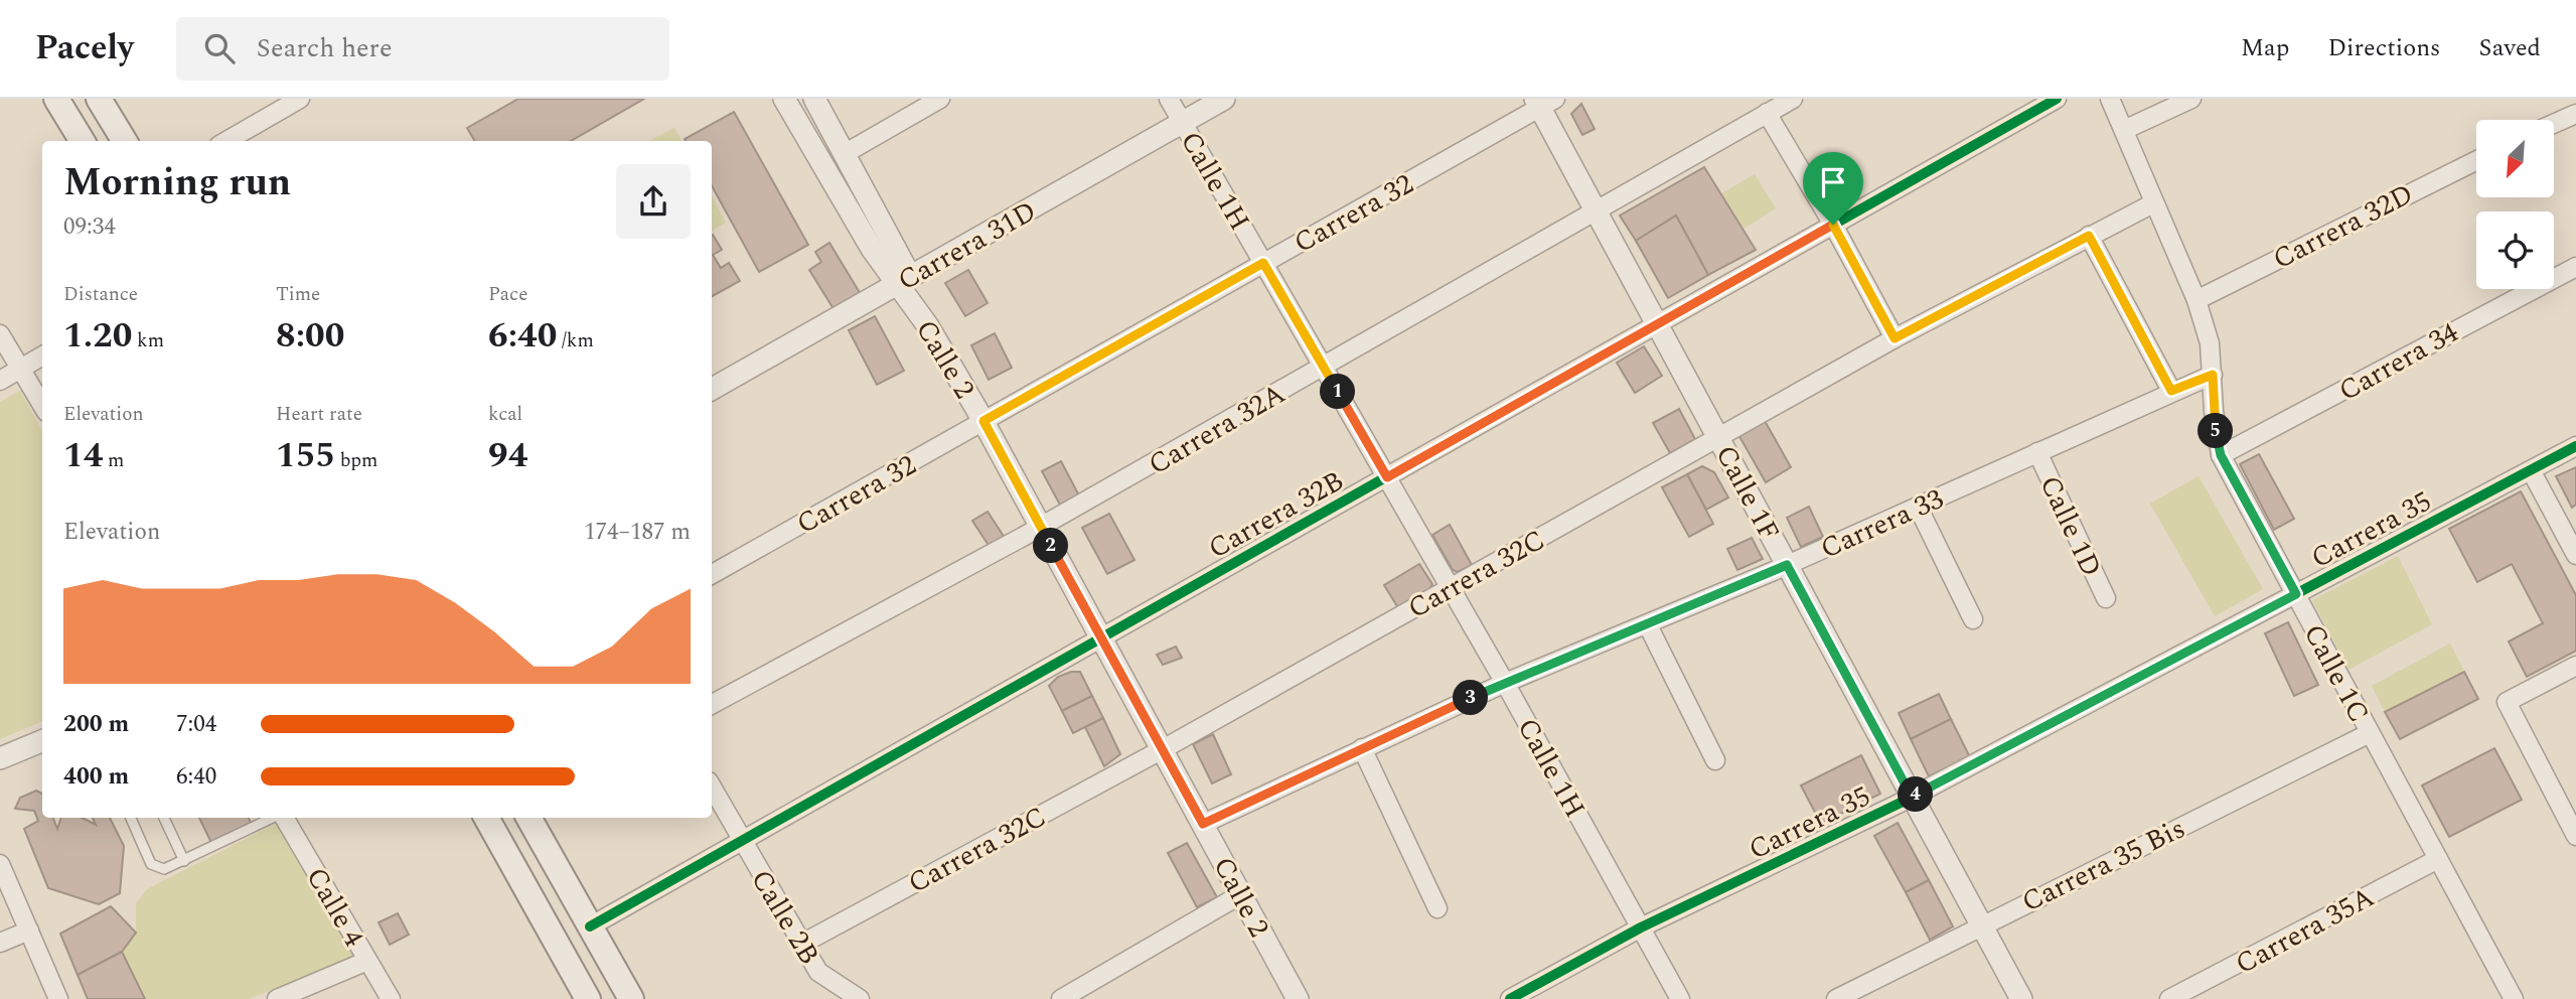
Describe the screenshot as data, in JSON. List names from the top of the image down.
{
  "streets": {
    "street": [
      "Calle 1H",
      "Carrera 32",
      "Carrera 32D",
      "Carrera 31D",
      "Calle 2",
      "Carrera 34",
      "Carrera 32A",
      "Calle 1F",
      "Carrera 32B",
      "Carrera 33",
      "Calle 1D",
      "Carrera 35",
      "Carrera 32C",
      "Calle 1C",
      "Carrera 35 Bis",
      "Calle 4",
      "Calle 2B",
      "Carrera 35A"
    ]
  },
  "crossings": [
    ["Calle 1H", "Carrera 32"],
    ["Calle 1H", "Carrera 31D"],
    ["Calle 1H", "Carrera 32A"],
    ["Calle 1H", "Carrera 32B"],
    ["Calle 1H", "Carrera 33"],
    ["Calle 1H", "Carrera 35"],
    ["Calle 1H", "Carrera 32C"],
    ["Carrera 32", "Calle 2"],
    ["Carrera 32", "Calle 1F"],
    ["Carrera 32D", "Calle 1C"],
    ["Carrera 31D", "Calle 2"],
    ["Calle 2", "Carrera 32A"],
    ["Calle 2", "Carrera 32B"],
    ["Calle 2", "Carrera 33"],
    ["Calle 2", "Carrera 32C"],
    ["Carrera 34", "Calle 1C"],
    ["Carrera 32A", "Calle 1F"],
    ["Calle 1F", "Carrera 32B"],
    ["Calle 1F", "Carrera 33"],
    ["Calle 1F", "Carrera 35"],
    ["Calle 1F", "Carrera 32C"],
    ["Calle 1F", "Carrera 35 Bis"],
    ["Carrera 32B", "Calle 2B"],
    ["Carrera 33", "Calle 1D"],
    ["Carrera 33", "Calle 1C"],
    ["Carrera 35", "Calle 1C"],
    ["Carrera 32C", "Calle 1C"],
    ["Carrera 32C", "Calle 2B"],
    ["Calle 1C", "Carrera 35 Bis"],
    ["Calle 1C", "Carrera 35A"]
  ],
  "north": "bottom left",
  "page": {
    "header": "Pacely",
    "search": "Search here",
    "nav": ["Map", "Directions", "Saved"],
    "heading": ["Morning run", "09:34"],
    "stats": [
      ["Distance", "1.20 km"],
      ["Time", "8:00"],
      ["Pace", "6:40 /km"],
      ["Elevation", "14 m"],
      ["Heart rate", "155 bpm"],
      ["kcal", "94"]
    ],
    "pins": [
      "1",
      "5",
      "2",
      "3",
      "4"
    ],
    "chart": ["Elevation", "174–187 m"],
    "list": [
      {
        "name": "200 m",
        "note": "7:04"
      },
      {
        "name": "400 m",
        "note": "6:40"
      }
    ]
  }
}
